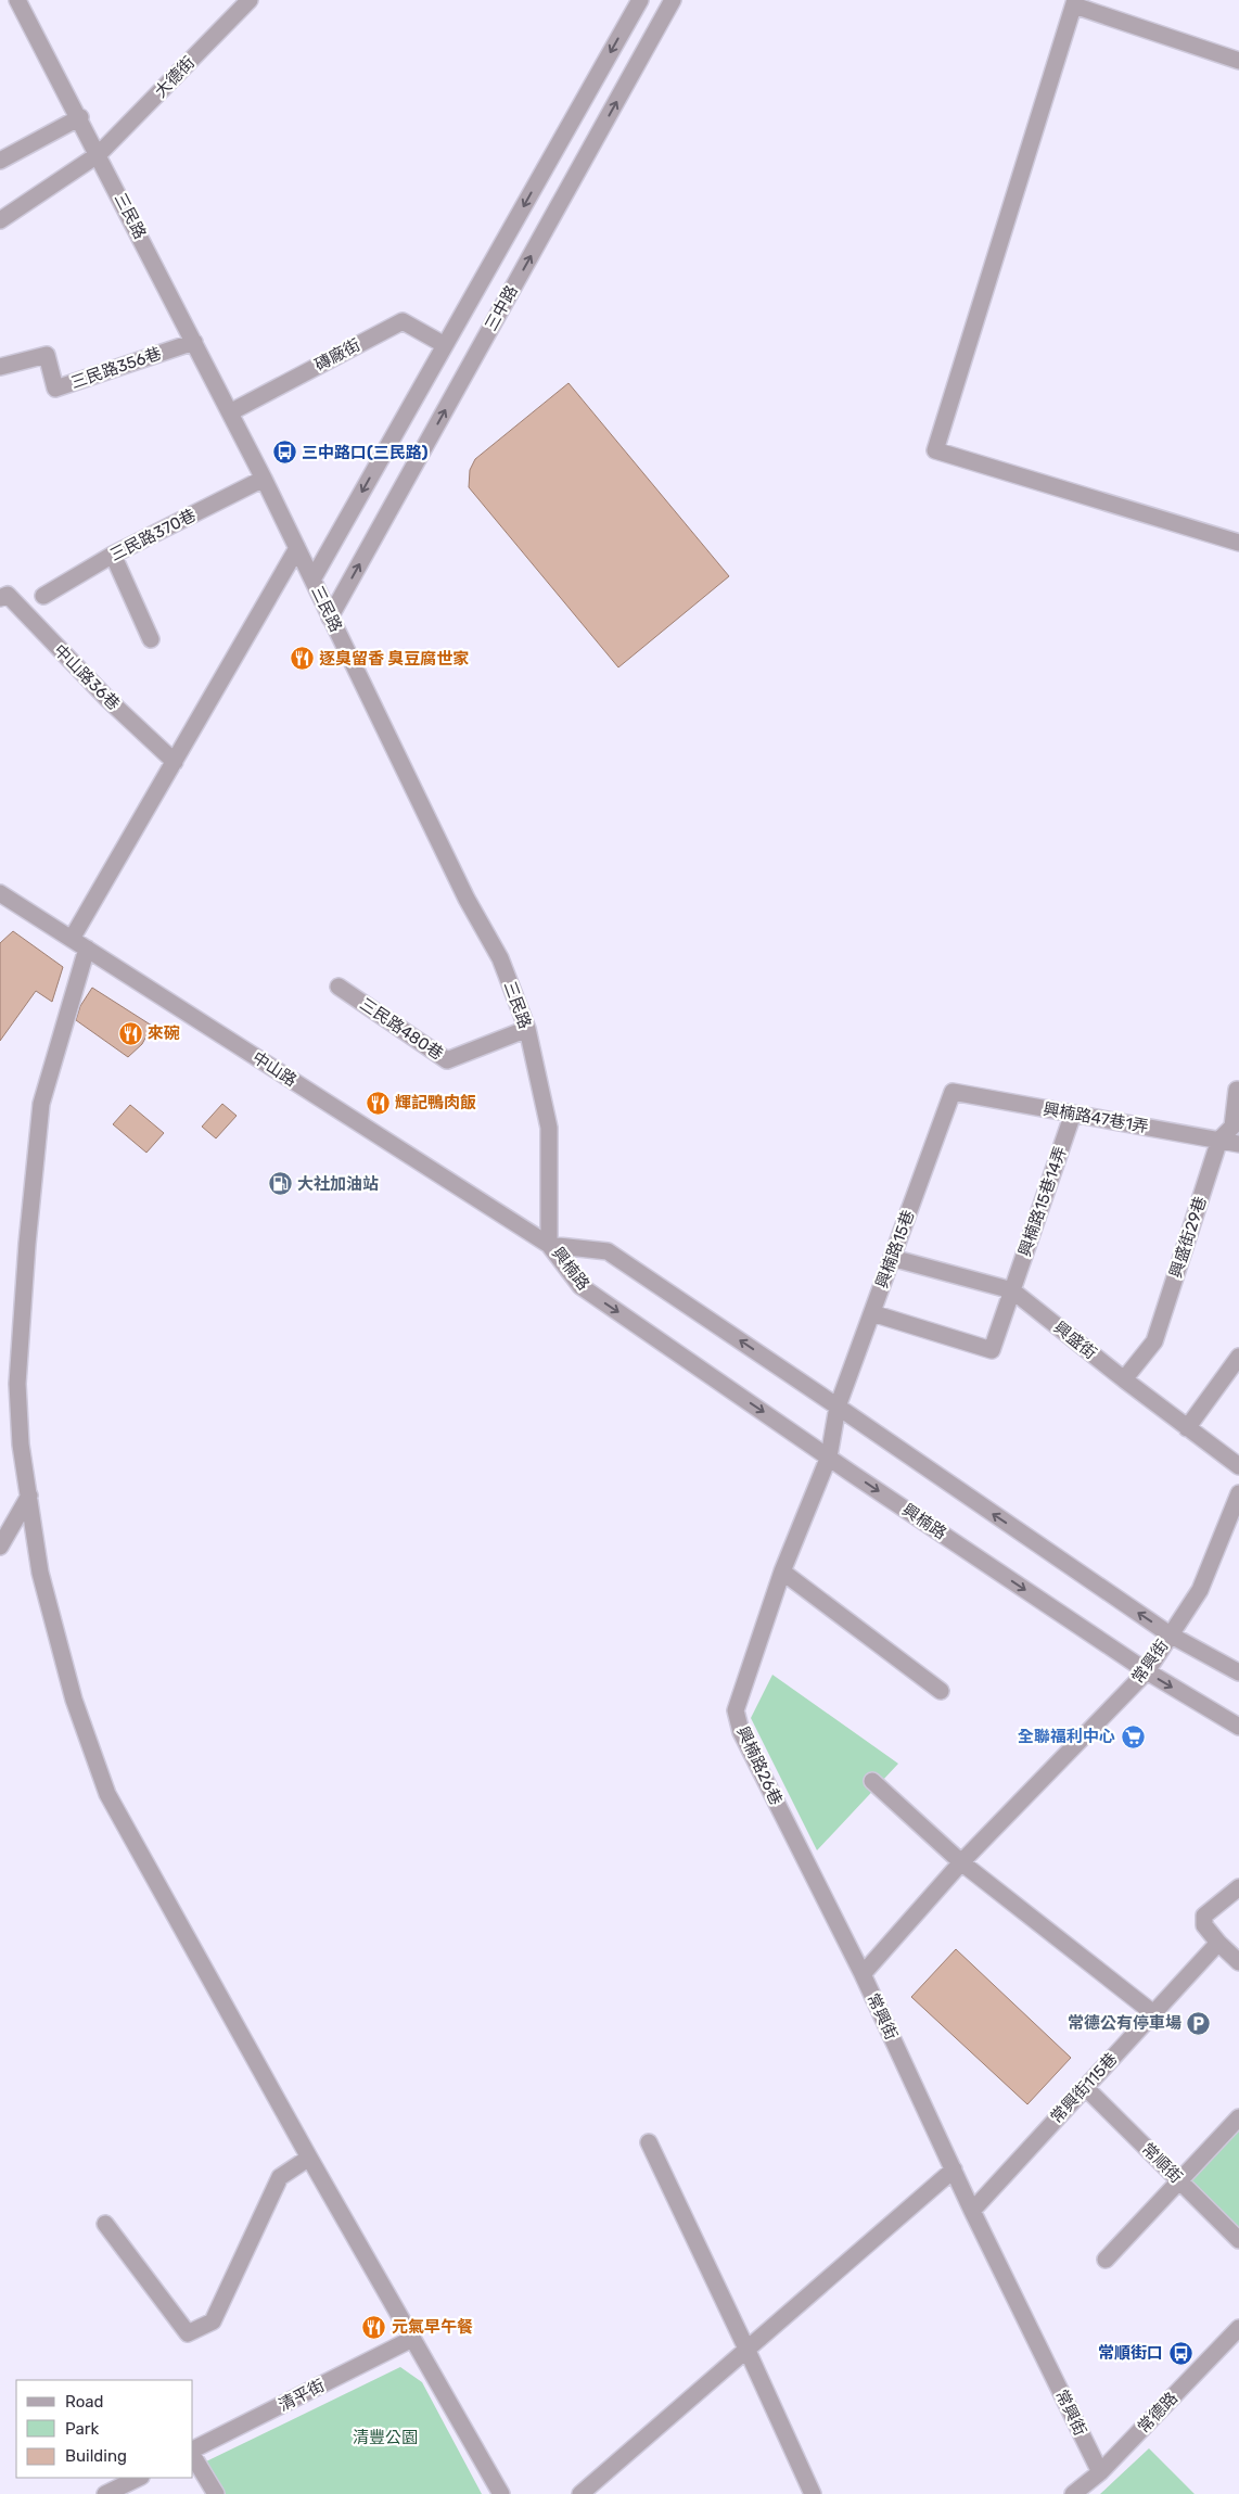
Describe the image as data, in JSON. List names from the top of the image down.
{
  "streets": {
    "street": [
      "大德街",
      "三民路",
      "三中路",
      "磚廠街",
      "三民路356巷",
      "三民路370巷",
      "中山路36巷",
      "三民路480巷",
      "中山路",
      "興楠路47巷1弄",
      "興楠路15巷14弄",
      "興盛街29巷",
      "興楠路15巷",
      "興楠路",
      "興盛街",
      "常興街",
      "興楠路26巷",
      "常興街115巷",
      "常順街",
      "清平街",
      "常德路"
    ]
  },
  "crossings": [
    ["大德街", "三民路"],
    ["三民路", "三中路"],
    ["三民路", "磚廠街"],
    ["三民路", "三民路356巷"],
    ["三民路", "三民路370巷"],
    ["三民路", "三民路480巷"],
    ["三民路", "中山路"],
    ["三民路", "興楠路"],
    ["中山路", "興楠路"],
    ["興楠路47巷1弄", "興楠路15巷14弄"],
    ["興楠路47巷1弄", "興盛街29巷"],
    ["興楠路47巷1弄", "興楠路15巷"],
    ["興楠路15巷14弄", "興楠路15巷"],
    ["興楠路15巷14弄", "興盛街"],
    ["興盛街29巷", "興盛街"],
    ["興楠路15巷", "興楠路"],
    ["興楠路15巷", "興盛街"],
    ["興楠路15巷", "興楠路26巷"],
    ["興楠路", "常興街"],
    ["興楠路", "興楠路26巷"],
    ["常興街", "興楠路26巷"],
    ["常興街", "常興街115巷"],
    ["常興街", "常德路"],
    ["常興街115巷", "常順街"]
  ],
  "parks": ["清豐公園"],
  "places": {
    "bus stop": ["三中路口(三民路)", "常順街口"],
    "restaurant": [
      "逐臭留香 臭豆腐世家",
      "來碗",
      "輝記鴨肉飯",
      "元氣早午餐"
    ],
    "fuel station": ["大社加油站"],
    "supermarket": ["全聯福利中心"],
    "parking": ["常德公有停車場"]
  },
  "legend": ["Road", "Park", "Building"]
}
